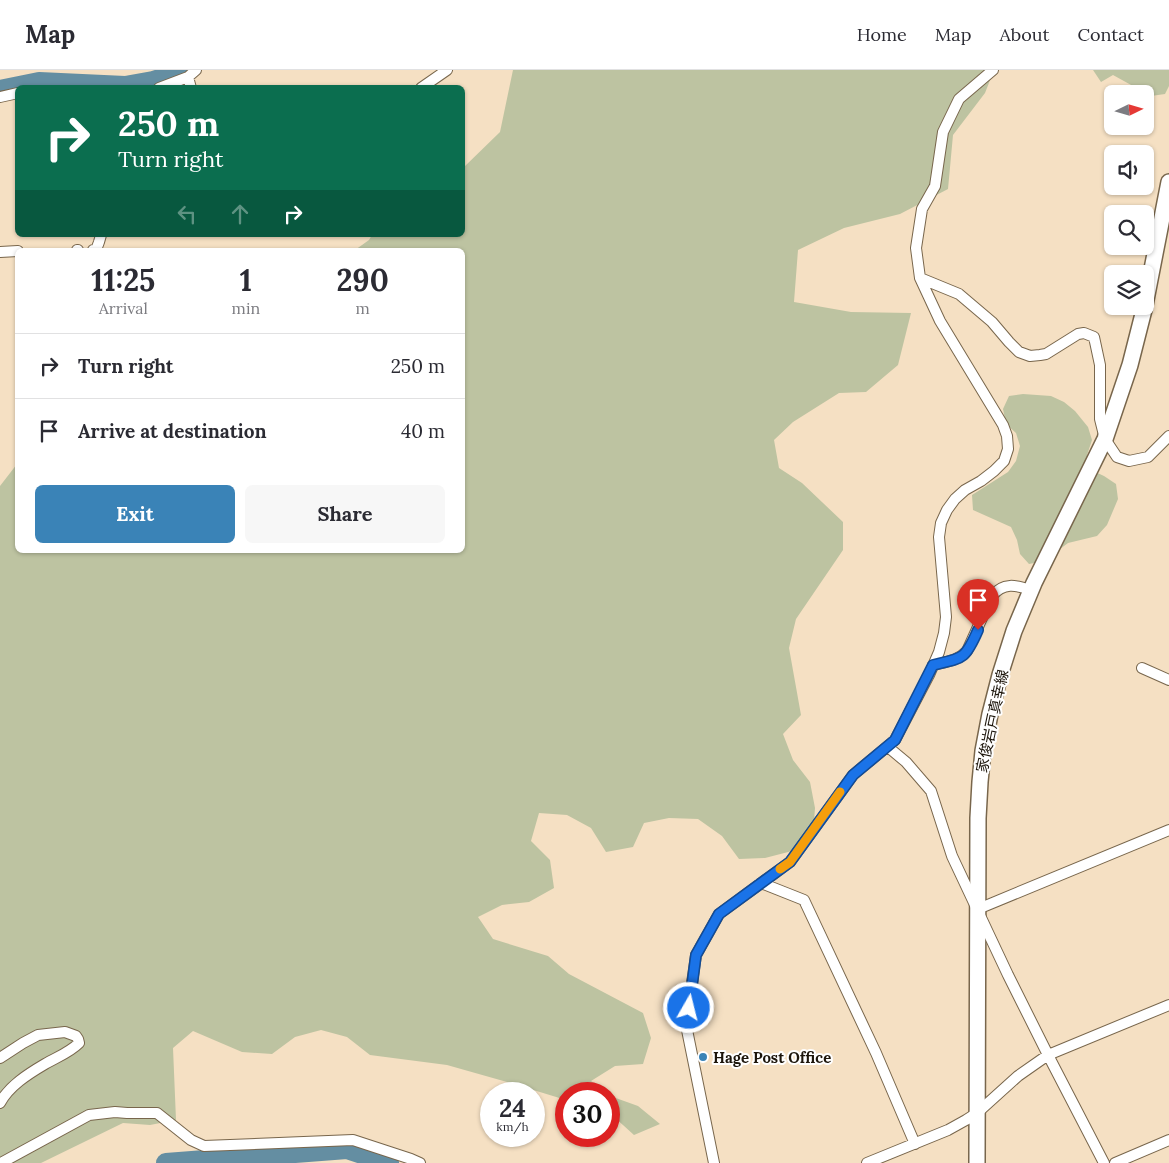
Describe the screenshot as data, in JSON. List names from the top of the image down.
{
  "streets": {
    "main road": ["家俊岩戸真幸線"]
  },
  "places": ["Hage Post Office"],
  "north": "right",
  "page": {
    "header": "Map",
    "nav": [
      "Home",
      "Map",
      "About",
      "Contact"
    ],
    "turn": ["250 m", "Turn right"],
    "eta": [
      "11:25",
      "Arrival",
      "1",
      "min",
      "290",
      "m"
    ],
    "list": [
      {
        "name": "Turn right",
        "value": "250 m"
      },
      {
        "name": "Arrive at destination",
        "value": "40 m"
      }
    ],
    "buttons": ["Exit", "Share"],
    "speed": "24 km/h",
    "limit": "30"
  }
}
